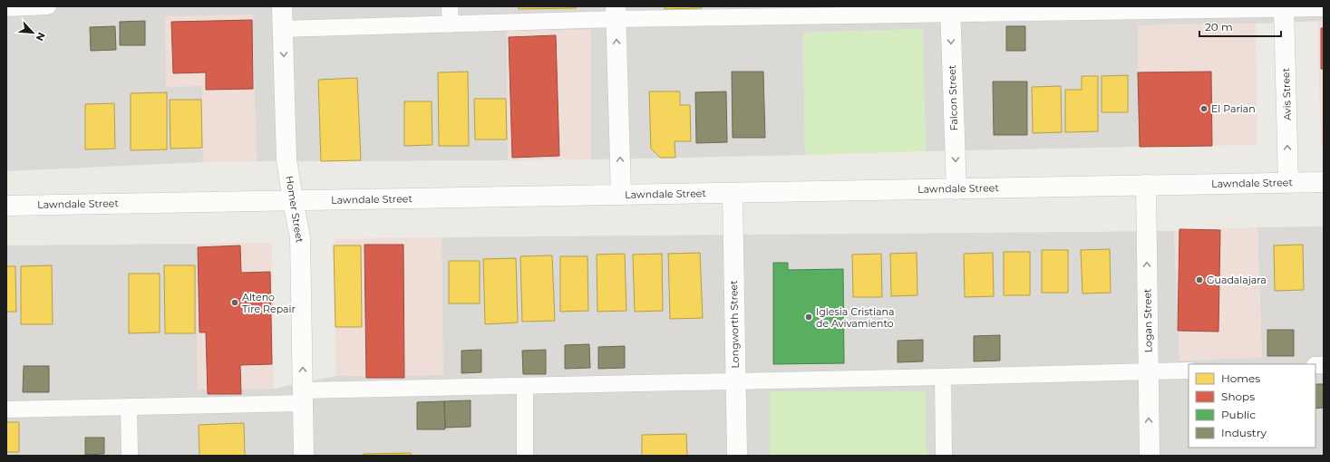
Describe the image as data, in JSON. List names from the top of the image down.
{
  "streets": {
    "street": [
      "Avis Street",
      "Falcon Street",
      "Lawndale Street",
      "Homer Street",
      "Logan Street",
      "Longworth Street"
    ]
  },
  "crossings": [
    ["Avis Street", "Lawndale Street"],
    ["Falcon Street", "Lawndale Street"],
    ["Lawndale Street", "Homer Street"],
    ["Lawndale Street", "Logan Street"],
    ["Lawndale Street", "Longworth Street"]
  ],
  "one_way": ["Avis Street", "Falcon Street", "Logan Street"],
  "places": [
    "El Parian",
    "Guadalajara",
    "Alteno Tire Repair",
    "Iglesia Cristiana de Avivamiento"
  ],
  "legend": [
    "Homes",
    "Shops",
    "Public",
    "Industry"
  ],
  "scale_bar": "20 m",
  "north": "bottom right"
}
